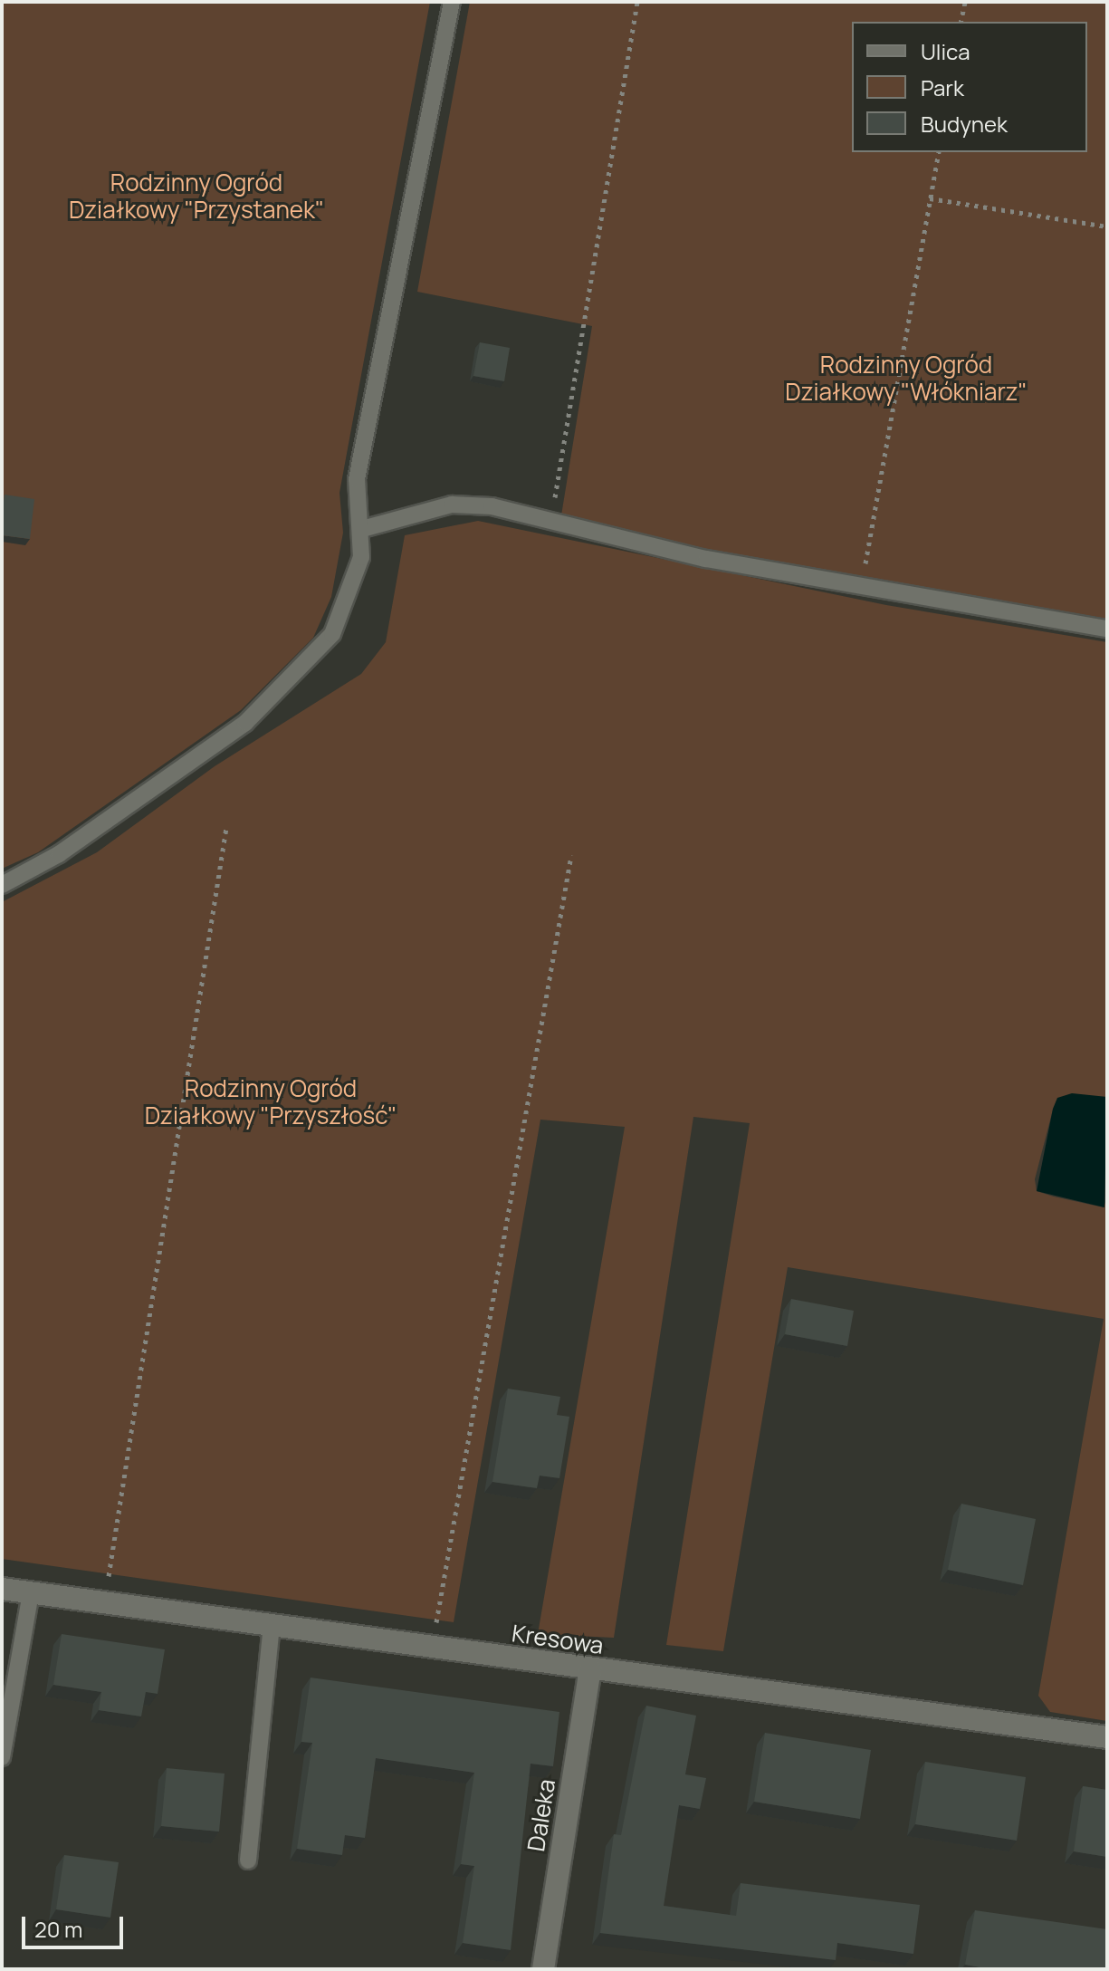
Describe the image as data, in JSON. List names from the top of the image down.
{
  "streets": {
    "street": ["Kresowa", "Daleka"]
  },
  "crossings": [
    ["Kresowa", "Daleka"]
  ],
  "parks": ["Rodzinny Ogród Działkowy \"Przystanek\"", "Rodzinny Ogród Działkowy \"Włókniarz\"", "Rodzinny Ogród Działkowy \"Przyszłość\""],
  "legend": ["Ulica", "Park", "Budynek"],
  "scale_bar": "20 m"
}
